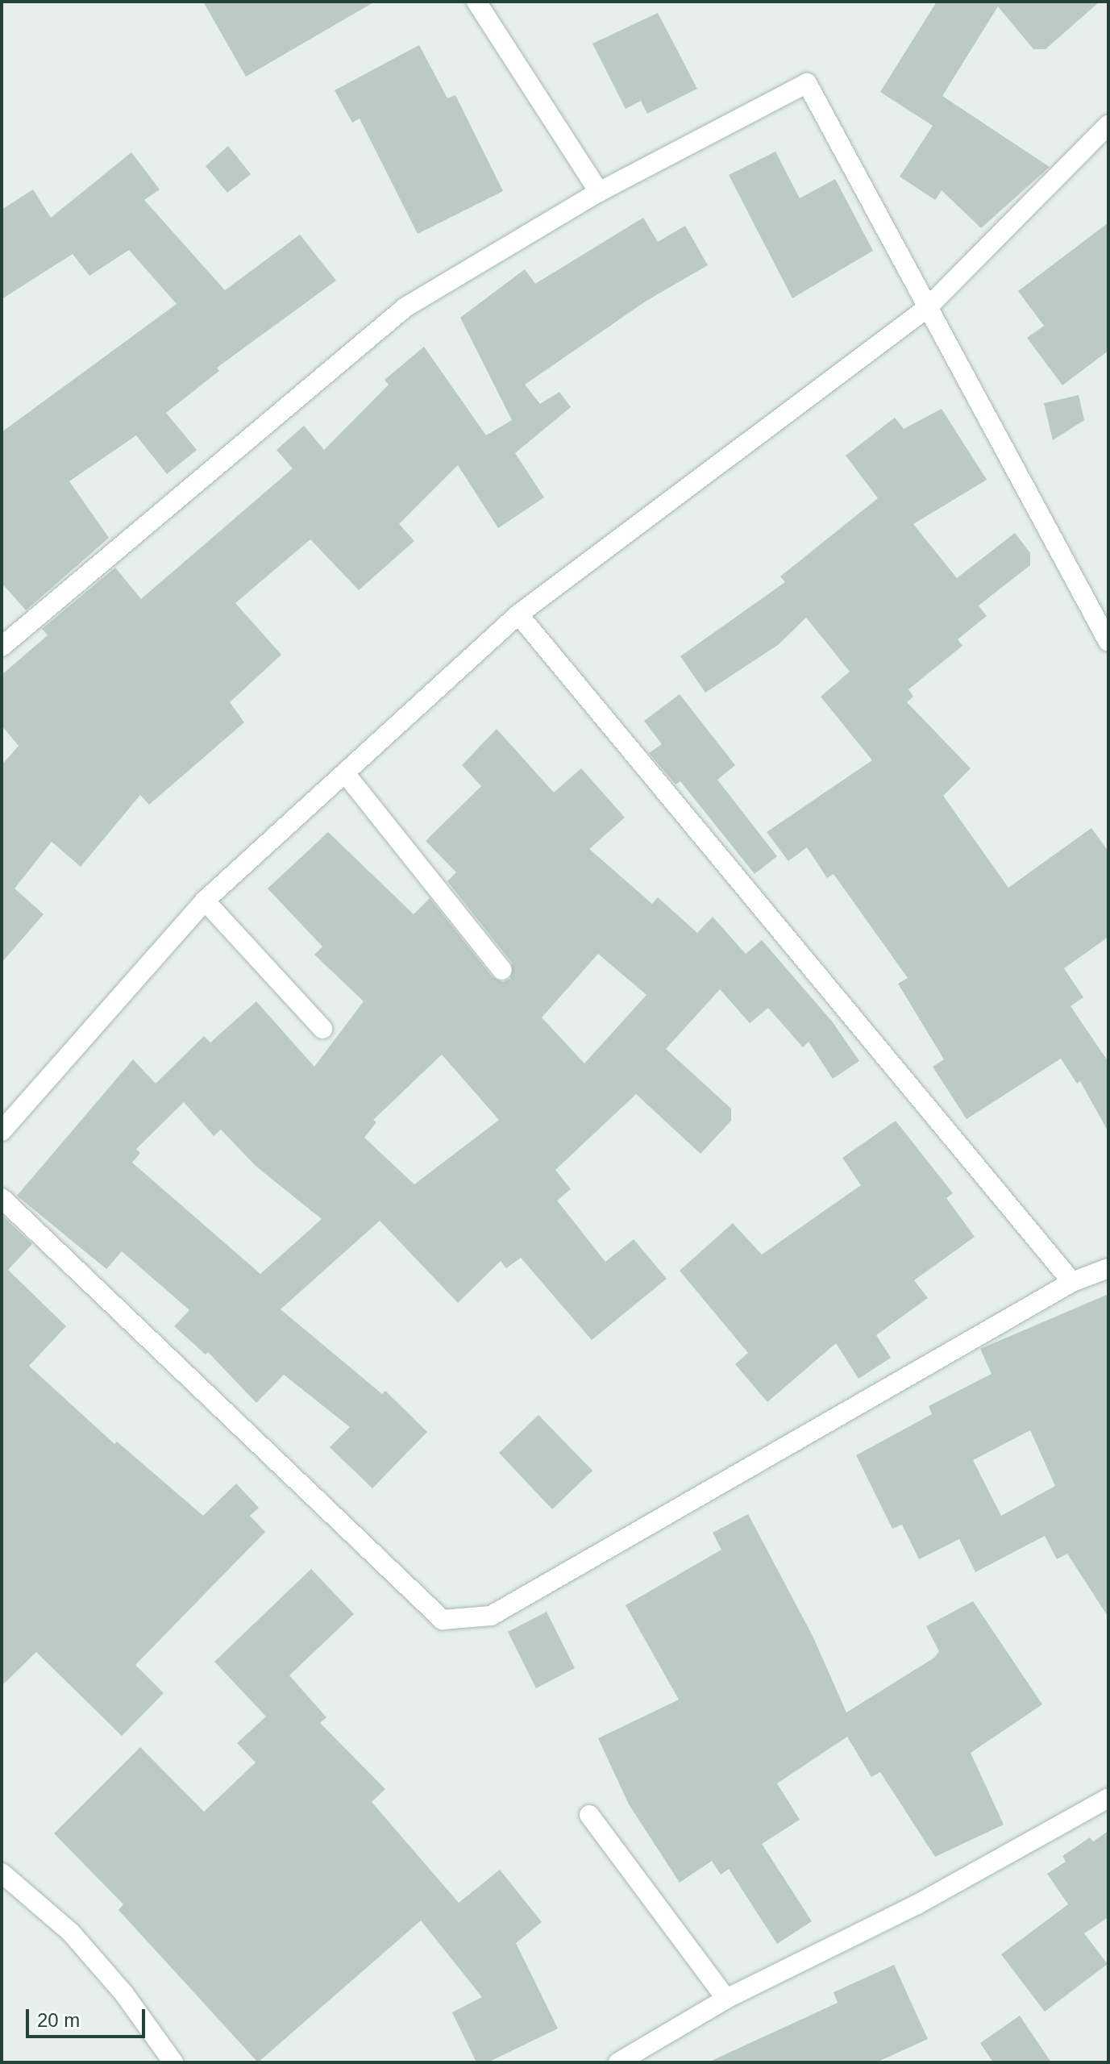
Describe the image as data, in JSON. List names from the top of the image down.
{
  "scale_bar": "20 m"
}
